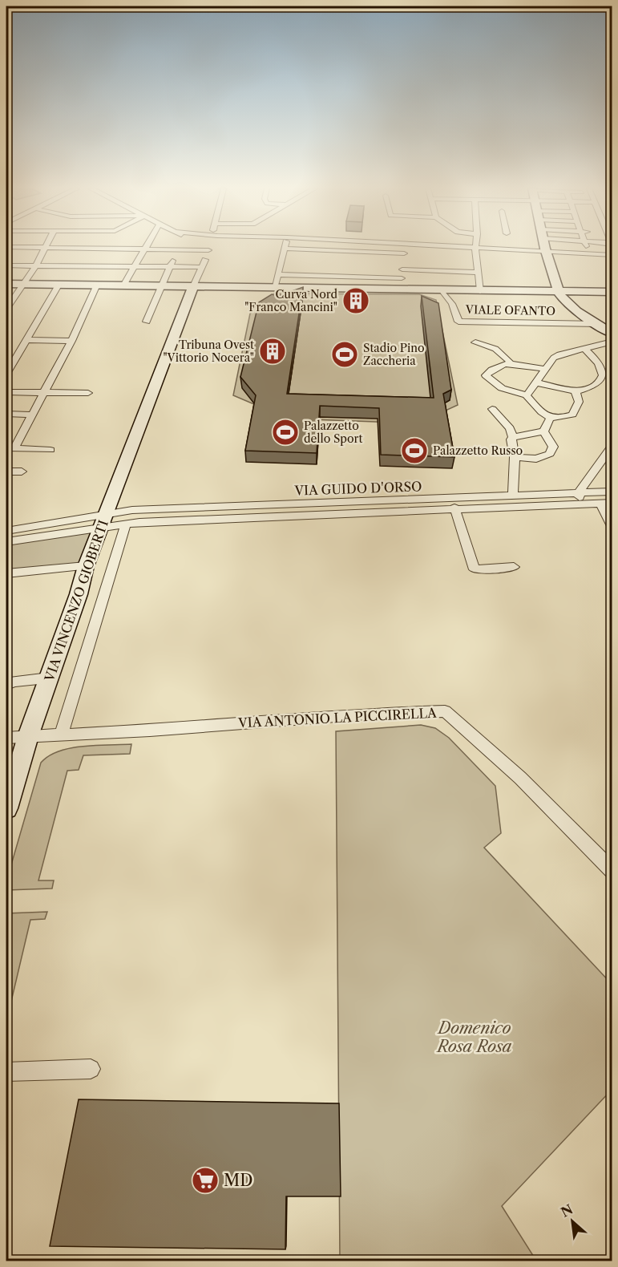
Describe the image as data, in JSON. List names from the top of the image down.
{
  "streets": {
    "street": [
      "VIALE OFANTO",
      "VIA GUIDO D'ORSO",
      "VIA VINCENZO GIOBERTI",
      "VIA ANTONIO LA PICCIRELLA"
    ]
  },
  "crossings": [
    ["VIALE OFANTO", "VIA VINCENZO GIOBERTI"],
    ["VIA GUIDO D'ORSO", "VIA VINCENZO GIOBERTI"],
    ["VIA VINCENZO GIOBERTI", "VIA ANTONIO LA PICCIRELLA"]
  ],
  "parks": ["Domenico Rosa Rosa"],
  "places": {
    "building": ["Curva Nord \"Franco Mancini\"", "Tribuna Ovest \"Vittorio Nocera\""],
    "sports": ["Stadio Pino Zaccheria", "Palazzetto dello Sport", "Palazzetto Russo"],
    "supermarket": ["MD"]
  },
  "north": "top left"
}
